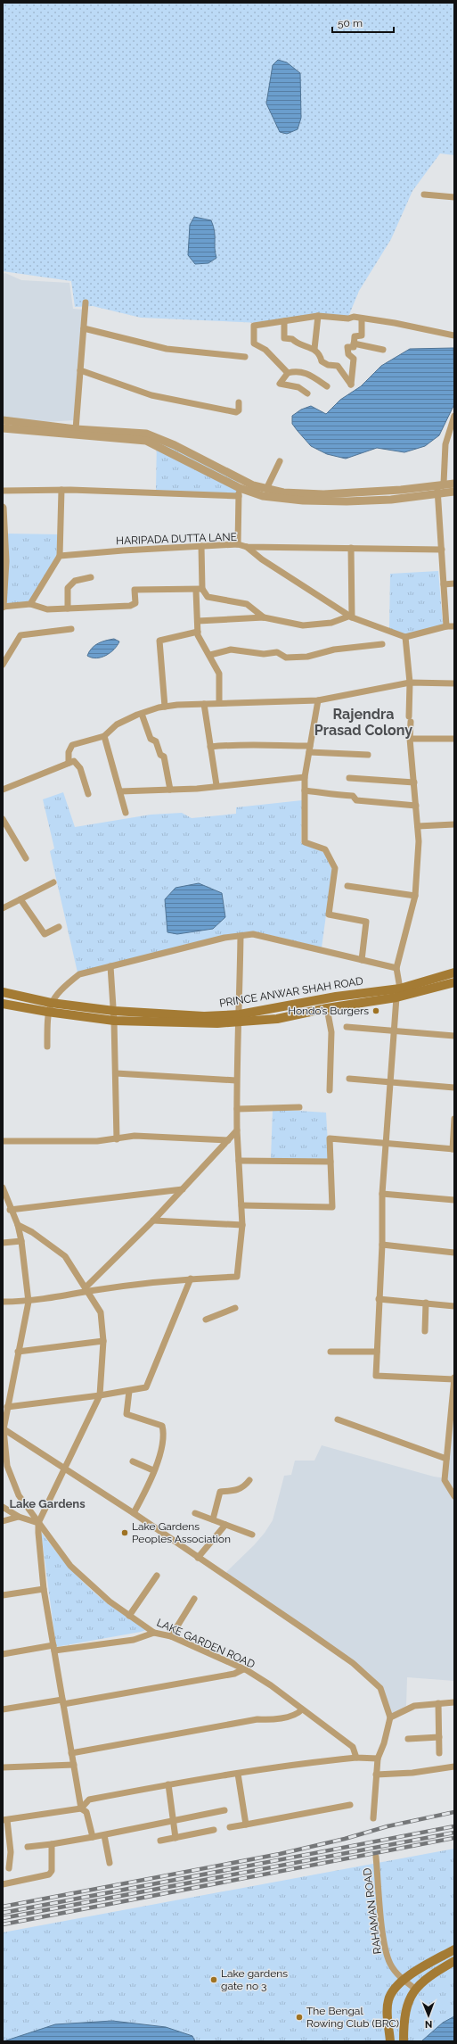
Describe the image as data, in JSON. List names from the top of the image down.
{
  "streets": {
    "main road": ["PRINCE ANWAR SHAH ROAD"],
    "street": ["HARIPADA DUTTA LANE", "LAKE GARDEN ROAD", "RAHAMAN ROAD"]
  },
  "districts": ["Rajendra Prasad Colony", "Lake Gardens"],
  "places": [
    "Hondo’s Burgers",
    "Lake Gardens Peoples Association",
    "Lake gardens gate no 3",
    "The Bengal Rowing Club (BRC)"
  ],
  "scale_bar": "50 m",
  "north": "bottom"
}
